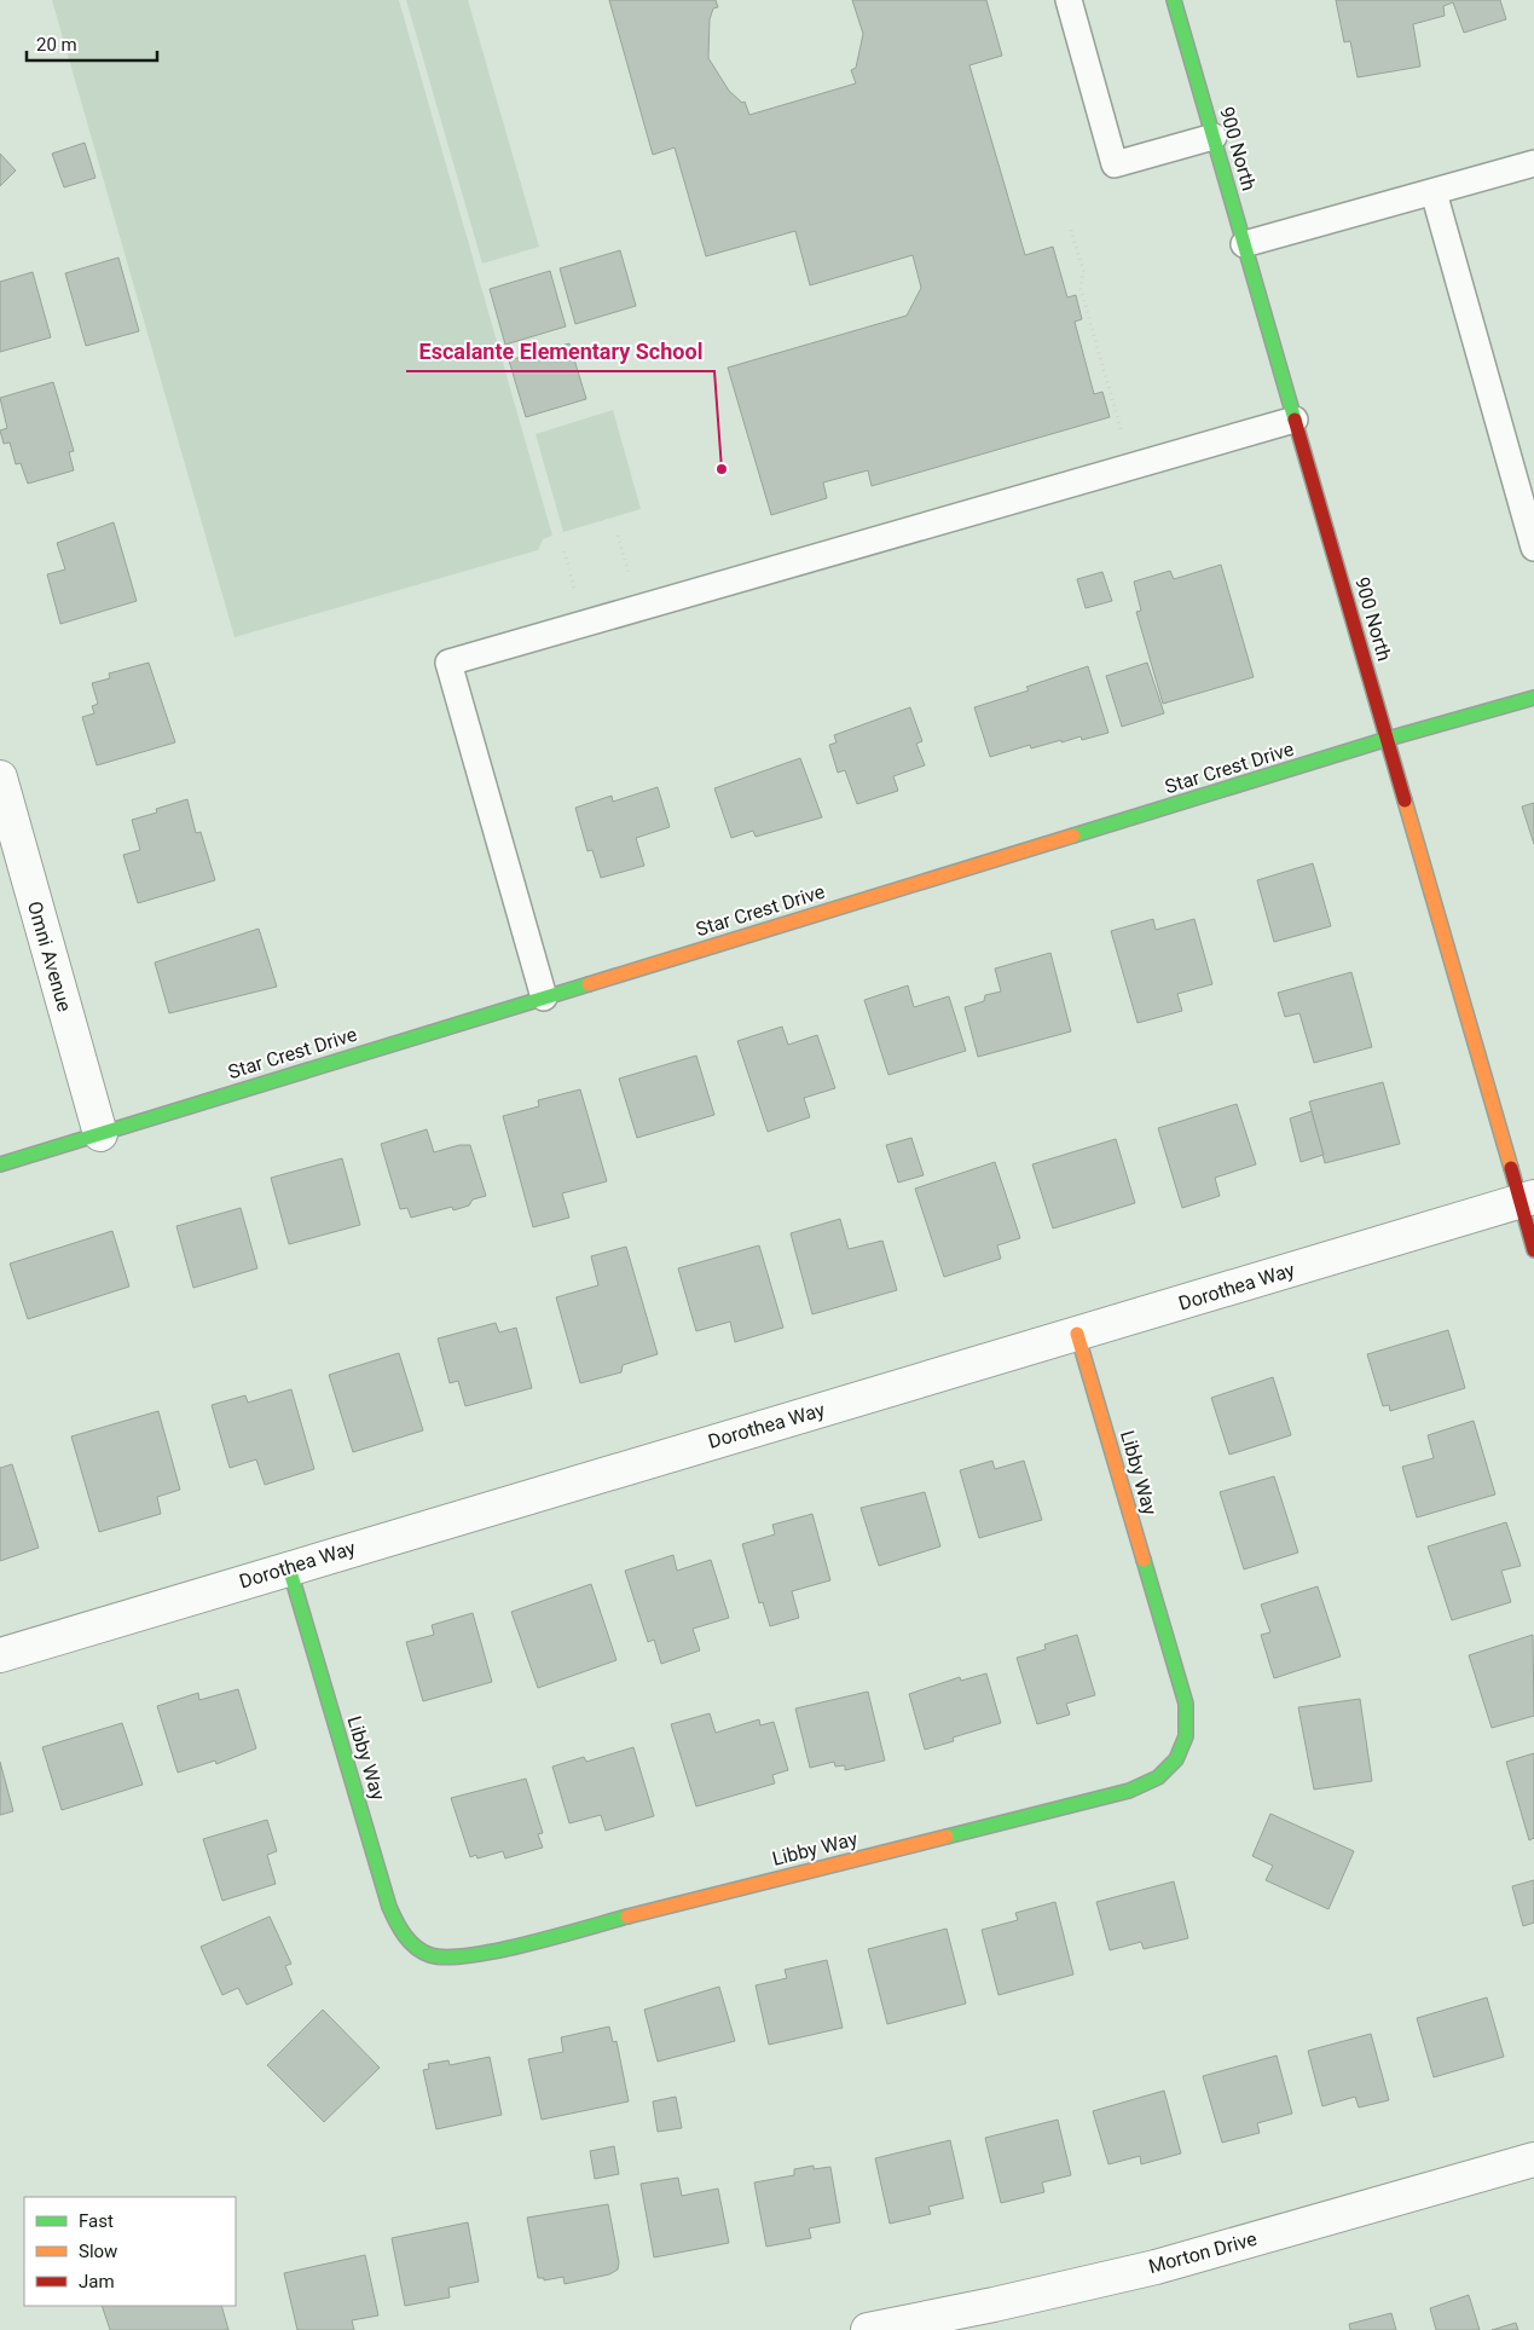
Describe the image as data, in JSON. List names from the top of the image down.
{
  "streets": {
    "street": [
      "900 North",
      "Star Crest Drive",
      "Omni Avenue",
      "Dorothea Way",
      "Libby Way",
      "Morton Drive"
    ]
  },
  "crossings": [
    ["900 North", "Star Crest Drive"],
    ["900 North", "Dorothea Way"],
    ["Star Crest Drive", "Omni Avenue"],
    ["Dorothea Way", "Libby Way"]
  ],
  "places": ["Escalante Elementary School"],
  "legend": ["Fast", "Slow", "Jam"],
  "scale_bar": "20 m"
}
